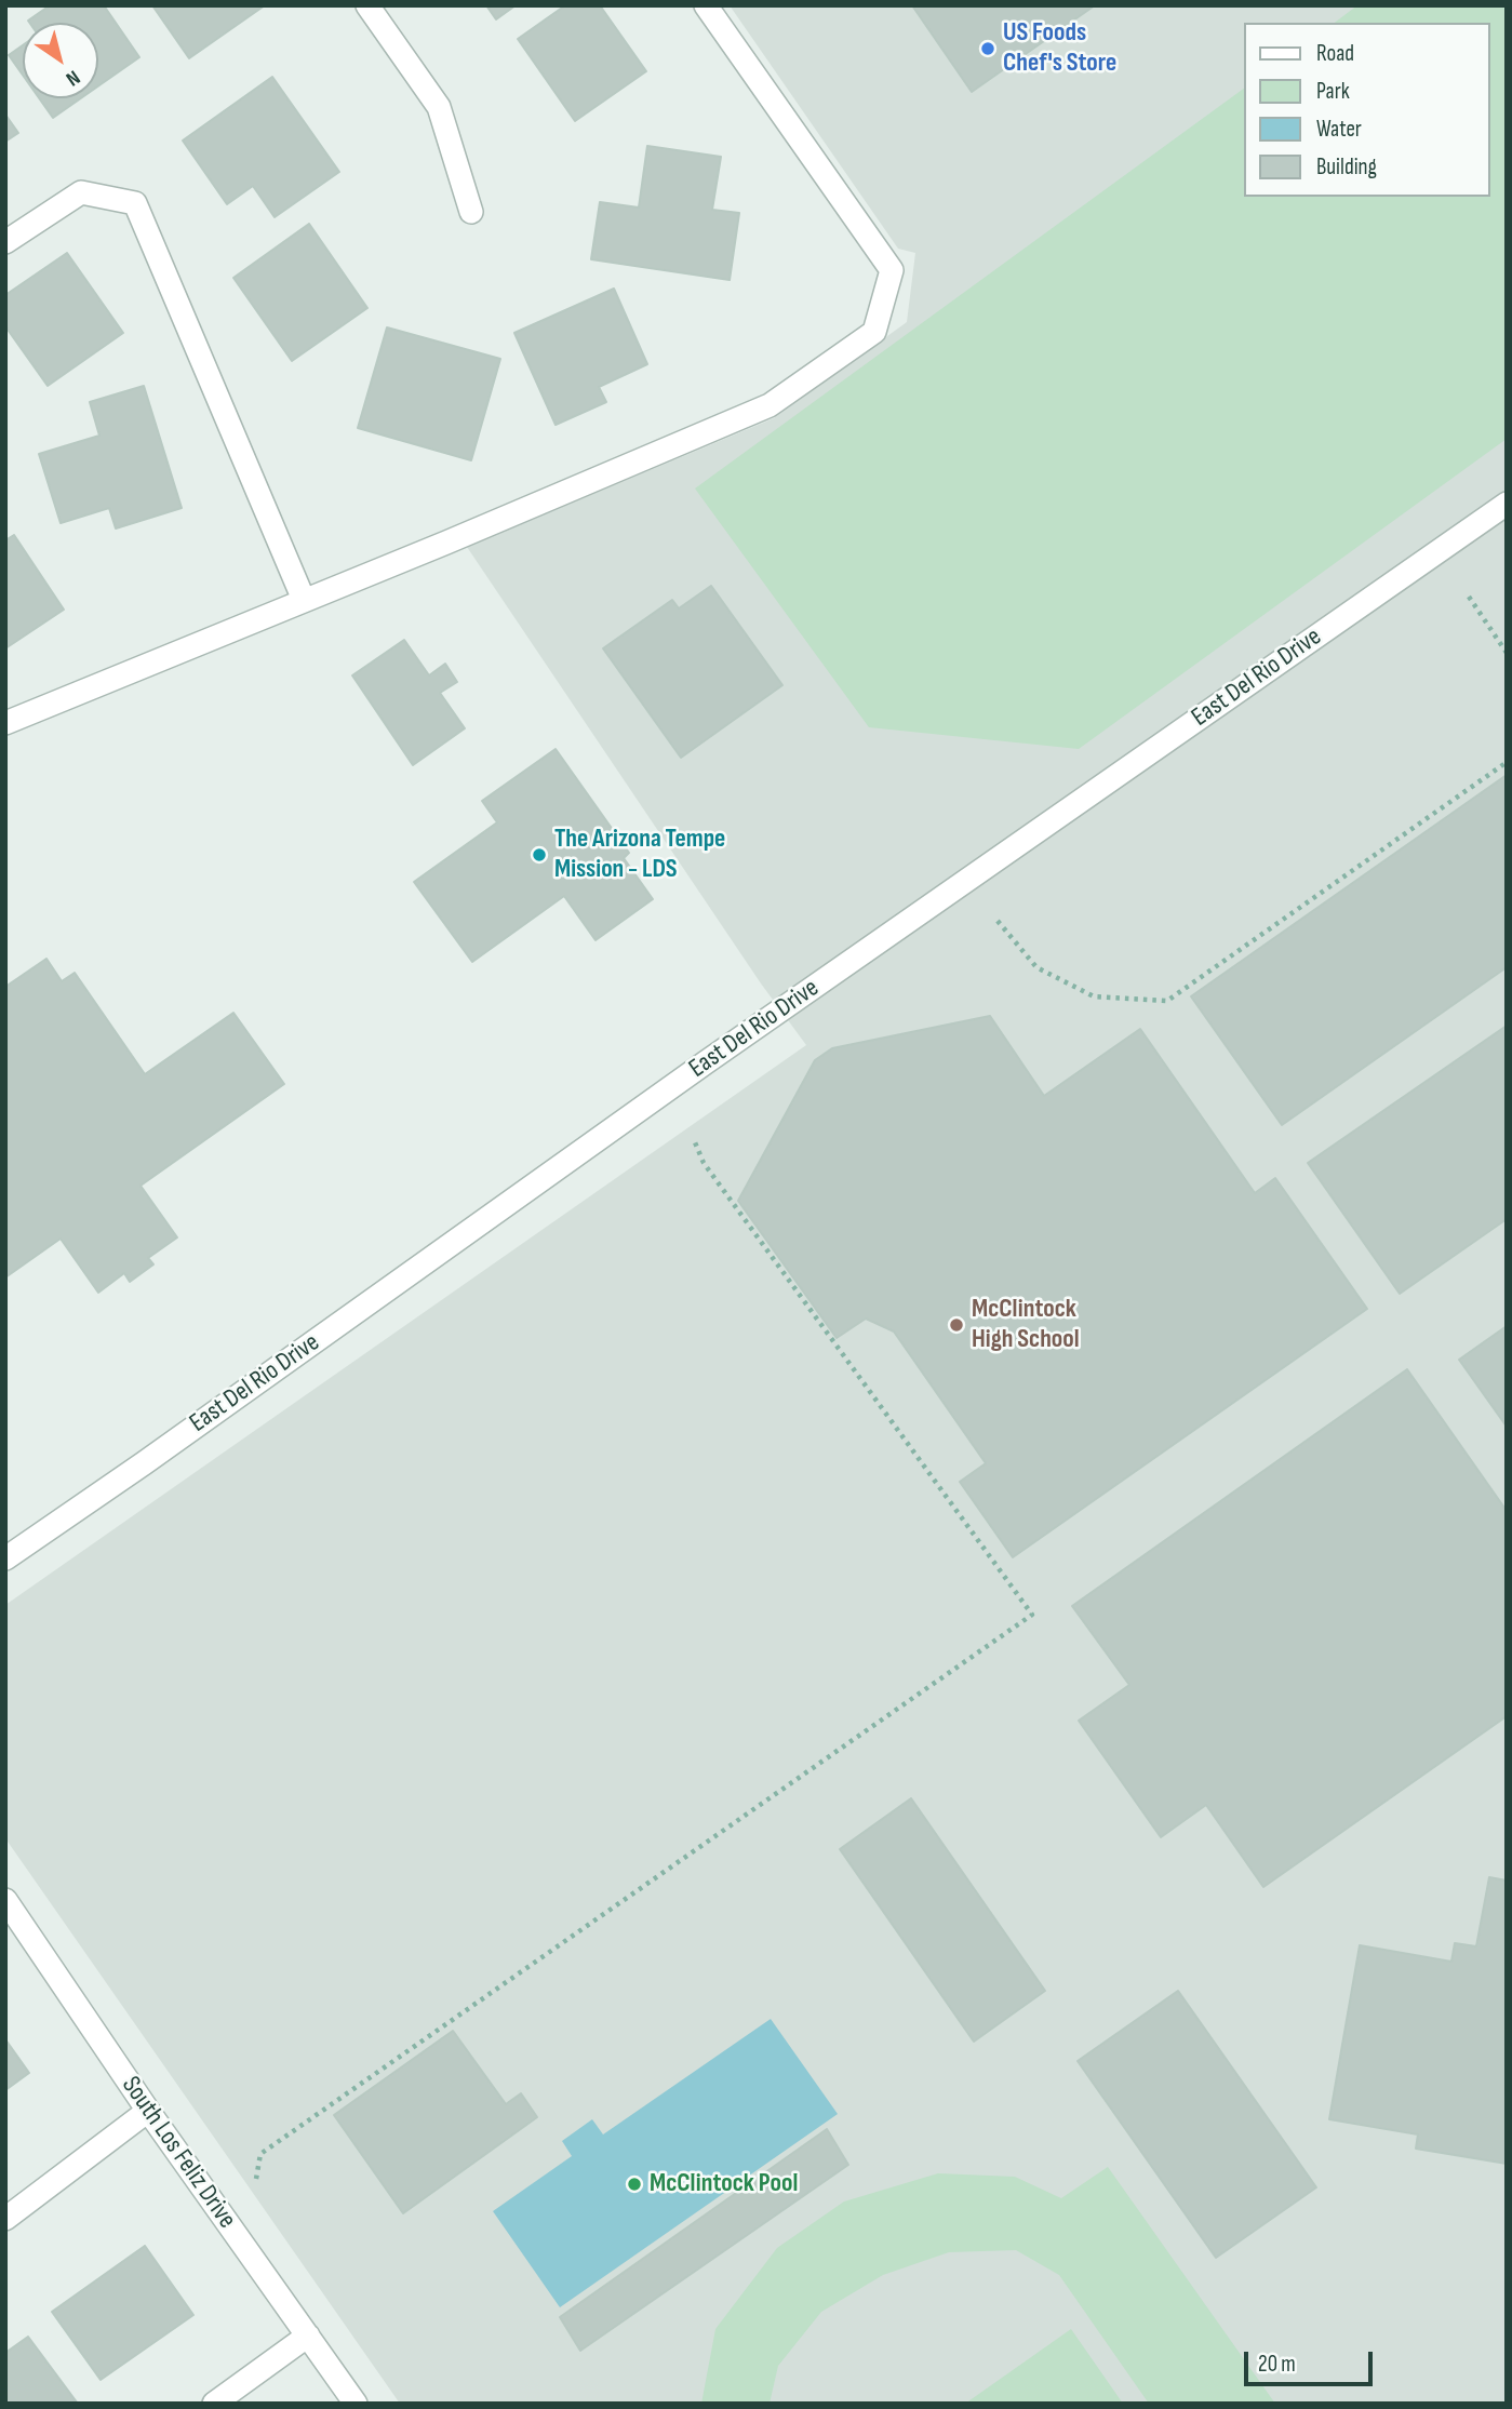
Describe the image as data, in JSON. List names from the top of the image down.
{
  "streets": {
    "street": ["East Del Rio Drive", "South Los Feliz Drive"]
  },
  "places": [
    "US Foods Chef's Store",
    "The Arizona Tempe Mission - LDS",
    "McClintock High School",
    "McClintock Pool"
  ],
  "legend": [
    "Road",
    "Park",
    "Water",
    "Building"
  ],
  "scale_bar": "20 m",
  "north": "bottom right"
}
